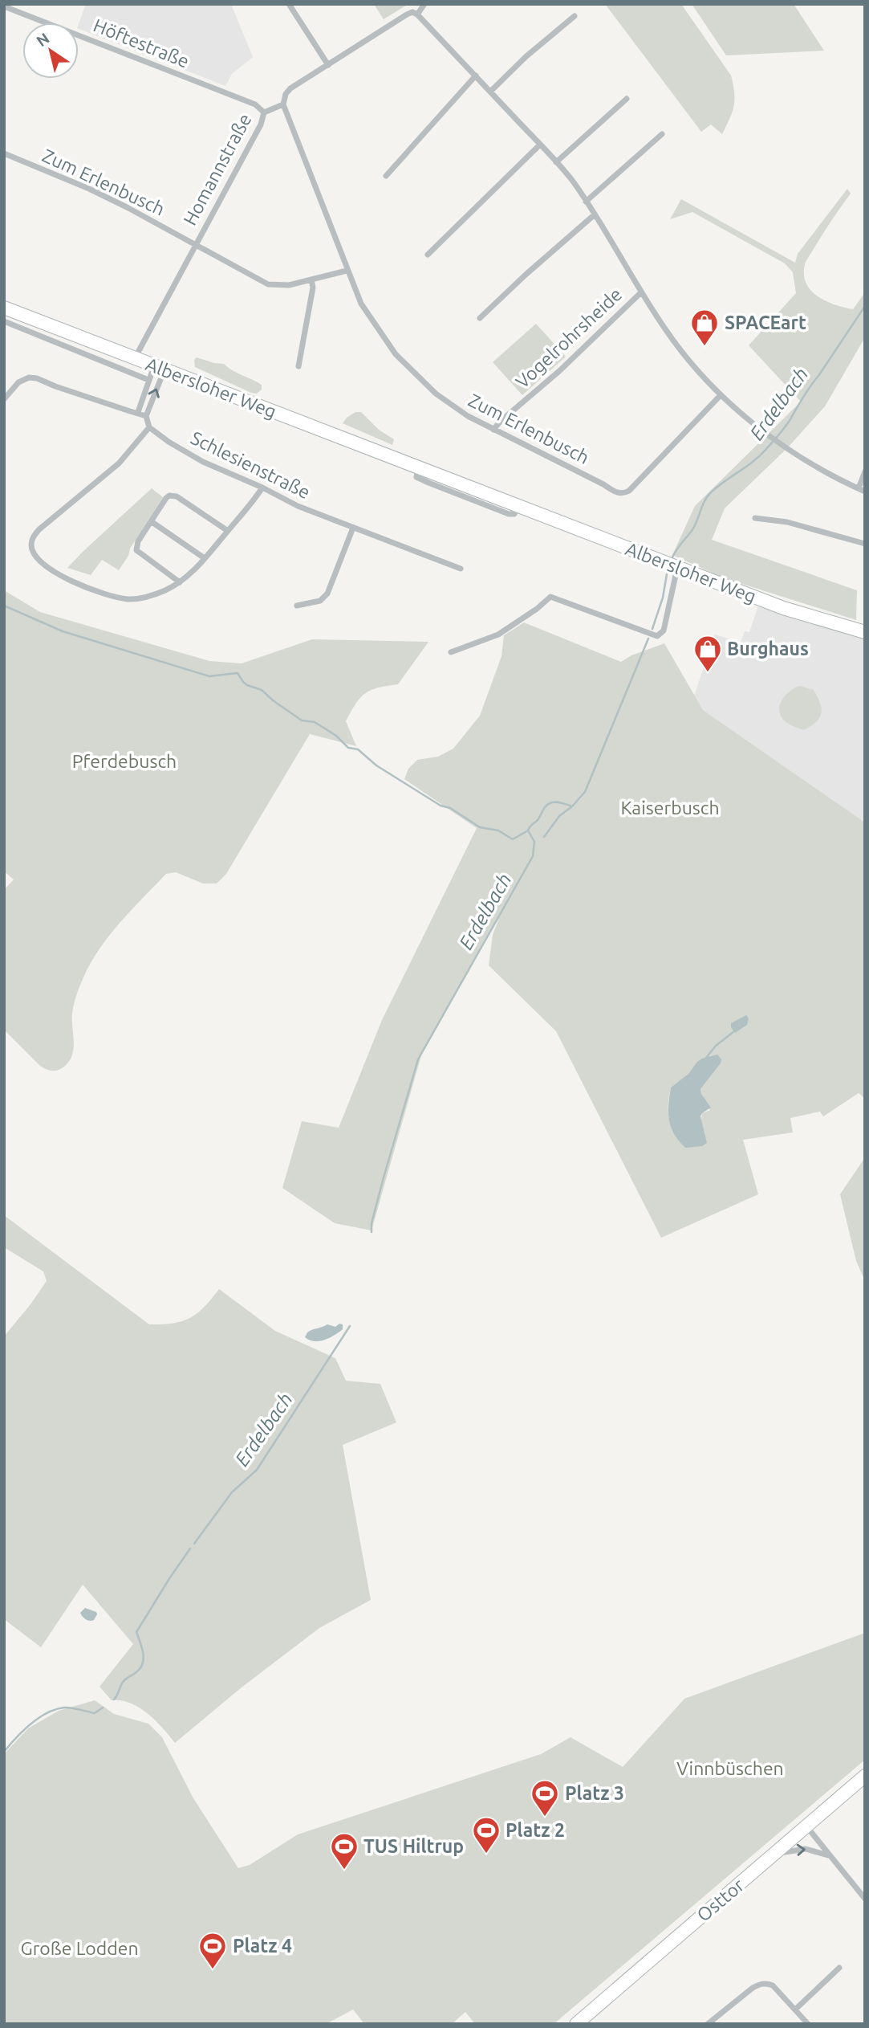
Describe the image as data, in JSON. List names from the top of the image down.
{
  "streets": {
    "main road": ["Albersloher Weg", "Osttor"],
    "street": [
      "Höftestraße",
      "Homannstraße",
      "Zum Erlenbusch",
      "Vogelrohrsheide",
      "Schlesienstraße"
    ]
  },
  "crossings": [
    ["Höftestraße", "Homannstraße"],
    ["Homannstraße", "Zum Erlenbusch"],
    ["Homannstraße", "Albersloher Weg"],
    ["Zum Erlenbusch", "Vogelrohrsheide"]
  ],
  "water": ["Erdelbach"],
  "parks": [
    "Pferdebusch",
    "Kaiserbusch",
    "Vinnbüschen",
    "Große Lodden"
  ],
  "places": {
    "shop": ["SPACEart", "Burghaus"],
    "sports": [
      "Platz 3",
      "Platz 2",
      "TUS Hiltrup",
      "Platz 4"
    ]
  },
  "north": "top left"
}
